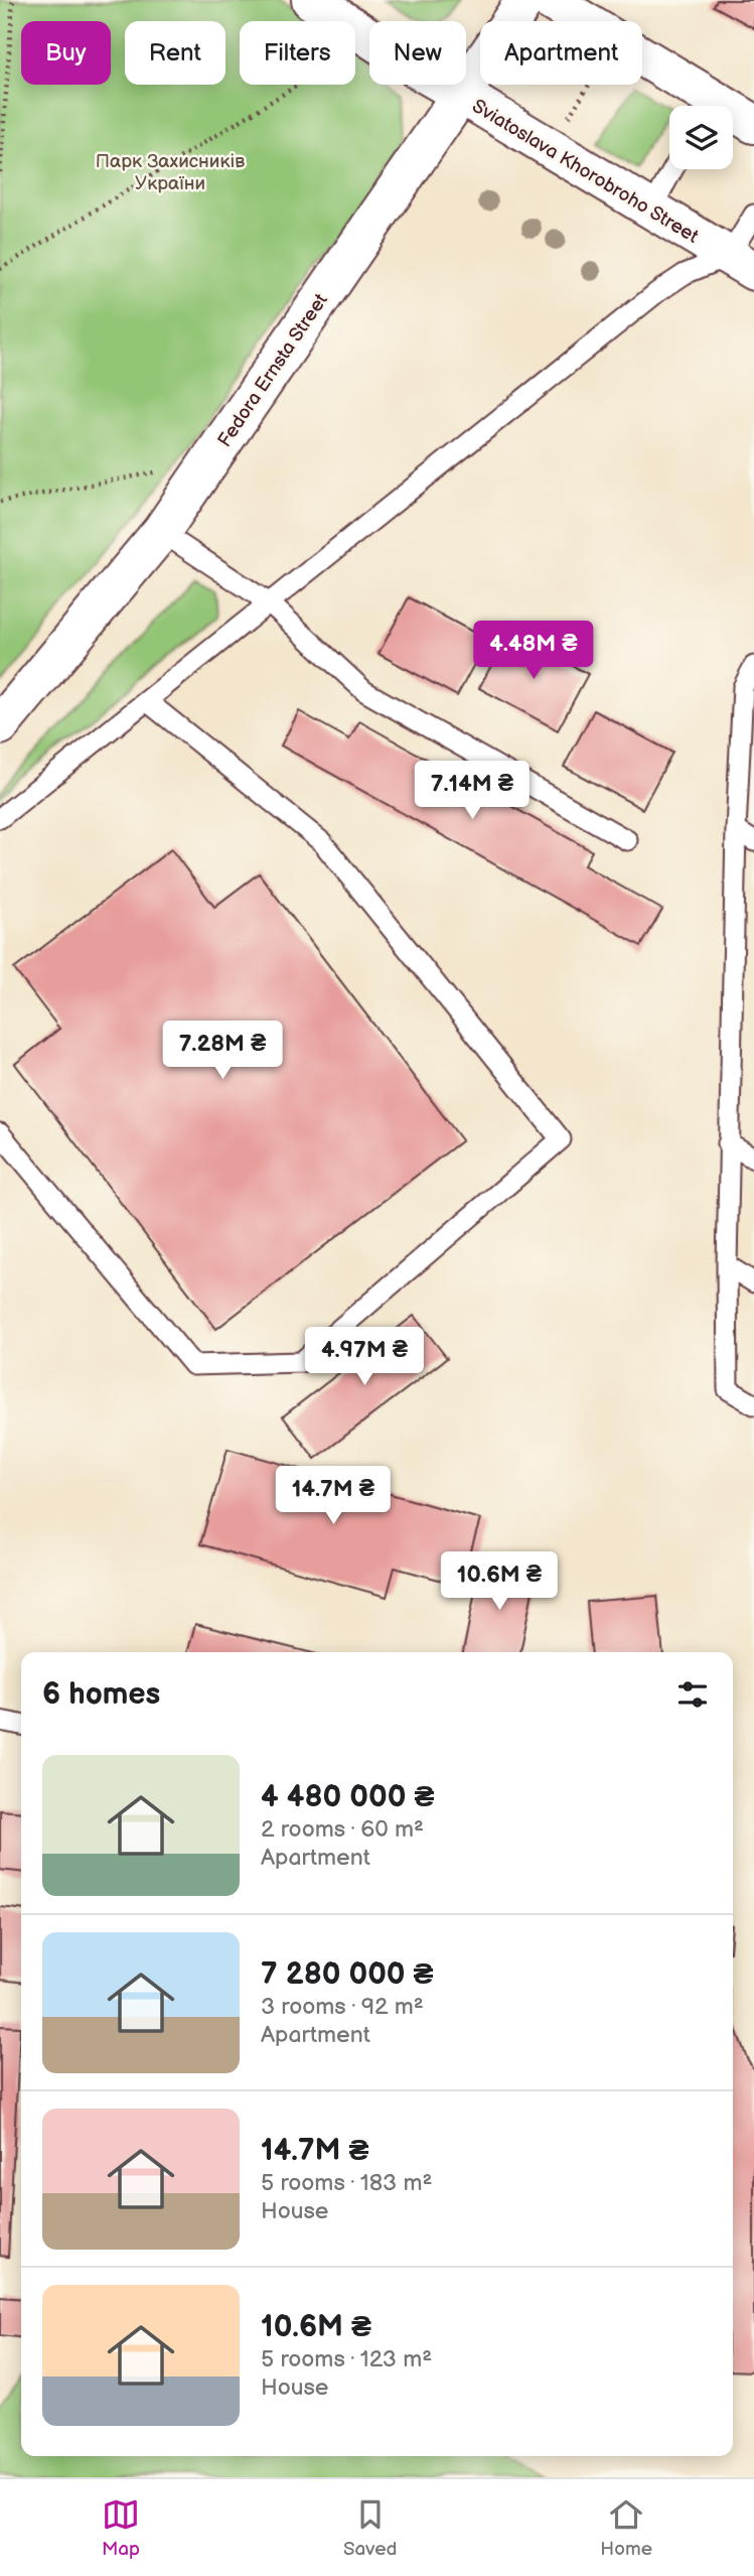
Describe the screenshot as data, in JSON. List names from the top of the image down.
{
  "streets": {
    "main road": ["Sviatoslava Khorobroho Street", "Fedora Ernsta Street"]
  },
  "crossings": [
    ["Sviatoslava Khorobroho Street", "Fedora Ernsta Street"]
  ],
  "parks": ["Парк Захисників України"],
  "page": {
    "chip": [
      "Buy",
      "Rent",
      "Filters",
      "New",
      "Apartment"
    ],
    "price": [
      "4.48M ₴",
      "7.14M ₴",
      "7.28M ₴",
      "4.97M ₴",
      "14.7M ₴",
      "10.6M ₴"
    ],
    "heading": "6 homes",
    "list": [
      {
        "name": "4 480 000 ₴",
        "note": "2 rooms · 60 m² · Apartment"
      },
      {
        "name": "7 280 000 ₴",
        "note": "3 rooms · 92 m² · Apartment"
      },
      {
        "name": "14.7M ₴",
        "note": "5 rooms · 183 m² · House"
      },
      {
        "name": "10.6M ₴",
        "note": "5 rooms · 123 m² · House"
      }
    ],
    "tabs": ["Map", "Saved", "Home"]
  }
}
